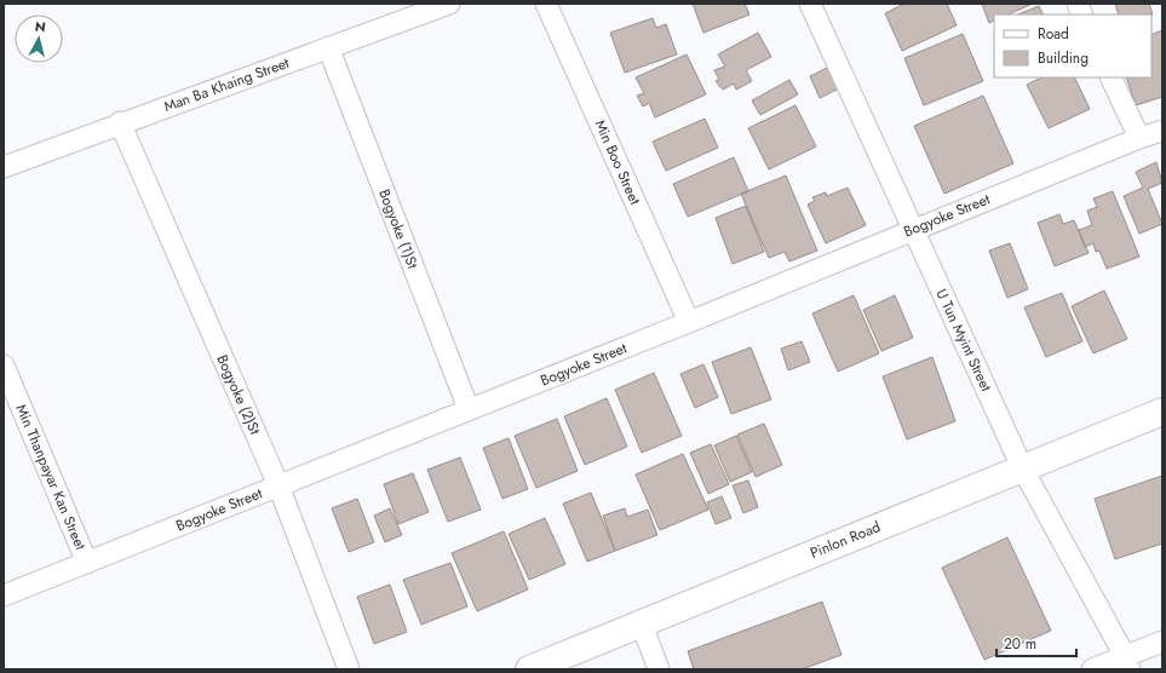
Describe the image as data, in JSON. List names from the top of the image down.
{
  "streets": {
    "main road": ["Pinlon Road"],
    "street": [
      "Man Ba Khaing Street",
      "Min Boo Street",
      "Bogyoke Street",
      "Bogyoke (1)St",
      "U Tun Myint Street",
      "Bogyoke (2)St",
      "Min Thanpayar Kan Street"
    ]
  },
  "crossings": [
    ["Man Ba Khaing Street", "Bogyoke (1)St"],
    ["Man Ba Khaing Street", "Bogyoke (2)St"],
    ["Min Boo Street", "Bogyoke Street"],
    ["Bogyoke Street", "Bogyoke (1)St"],
    ["Bogyoke Street", "U Tun Myint Street"],
    ["Bogyoke Street", "Bogyoke (2)St"],
    ["Bogyoke Street", "Min Thanpayar Kan Street"],
    ["U Tun Myint Street", "Pinlon Road"]
  ],
  "legend": ["Road", "Building"],
  "scale_bar": "20 m",
  "north": "top"
}
